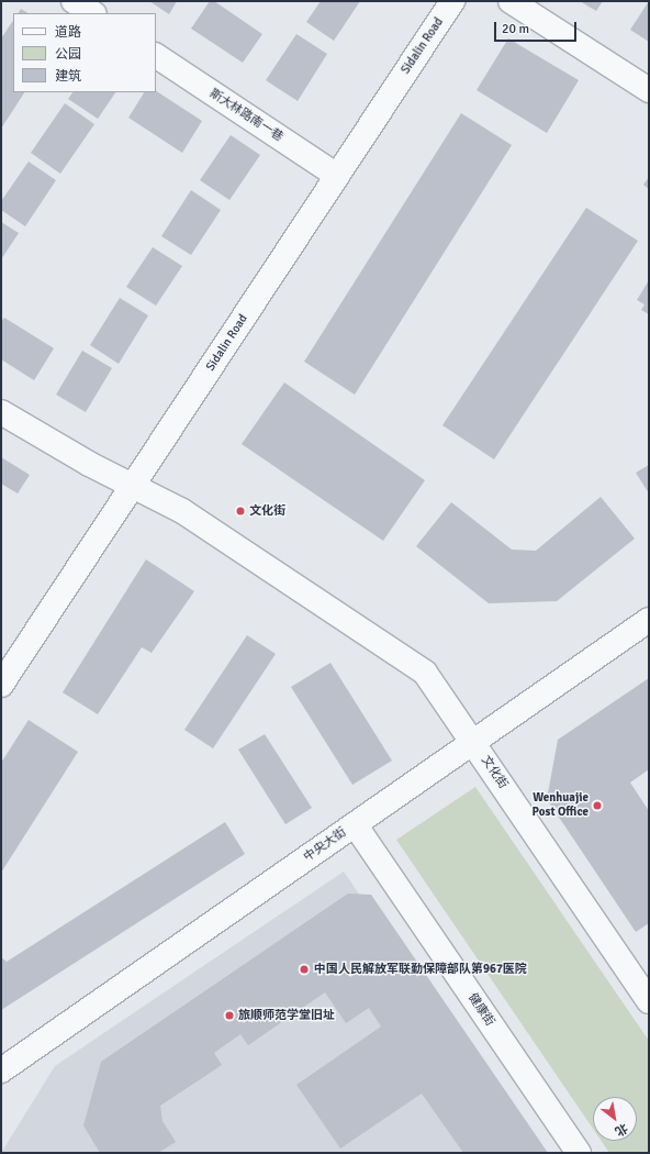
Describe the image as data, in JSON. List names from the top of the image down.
{
  "streets": {
    "street": [
      "Sidalin Road",
      "斯大林路南一巷",
      "文化街",
      "中央大街",
      "健康街"
    ]
  },
  "crossings": [
    ["Sidalin Road", "斯大林路南一巷"],
    ["Sidalin Road", "文化街"],
    ["文化街", "中央大街"],
    ["中央大街", "健康街"]
  ],
  "places": [
    "文化街",
    "Wenhuajie Post Office",
    "中国人民解放军联勤保障部队第967医院",
    "旅顺师范学堂旧址"
  ],
  "legend": ["道路", "公园", "建筑"],
  "scale_bar": "20 m",
  "north": "bottom right"
}
